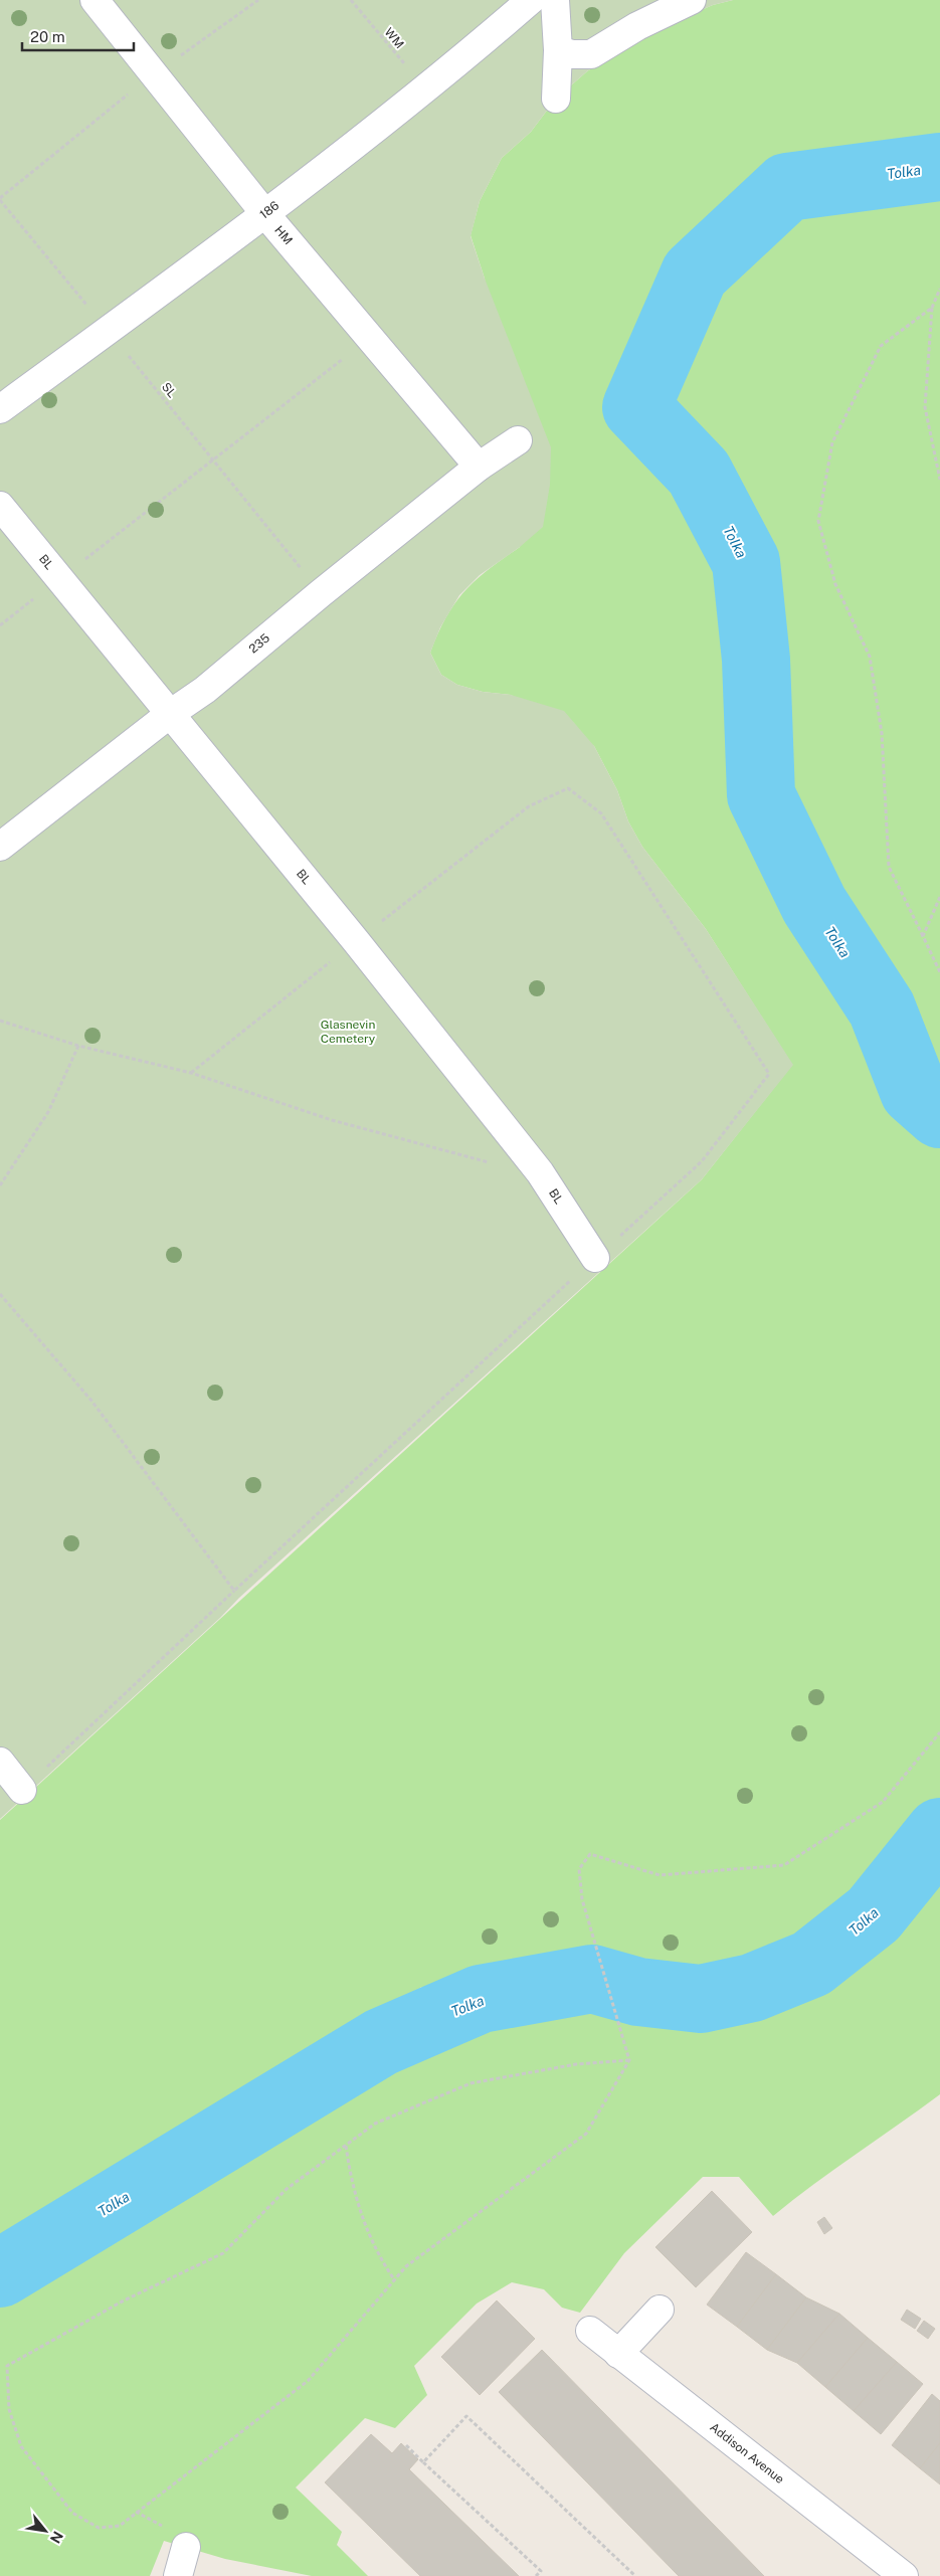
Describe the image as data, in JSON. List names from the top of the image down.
{
  "streets": {
    "street": [
      "186",
      "HM",
      "BL",
      "235",
      "Addison Avenue"
    ],
    "path": ["WM", "SL"]
  },
  "crossings": [
    ["WM", "186"],
    ["186", "HM"],
    ["186", "SL"],
    ["HM", "235"],
    ["SL", "235"],
    ["BL", "235"]
  ],
  "water": ["Tolka"],
  "parks": ["Glasnevin Cemetery"],
  "scale_bar": "20 m",
  "north": "bottom right"
}
